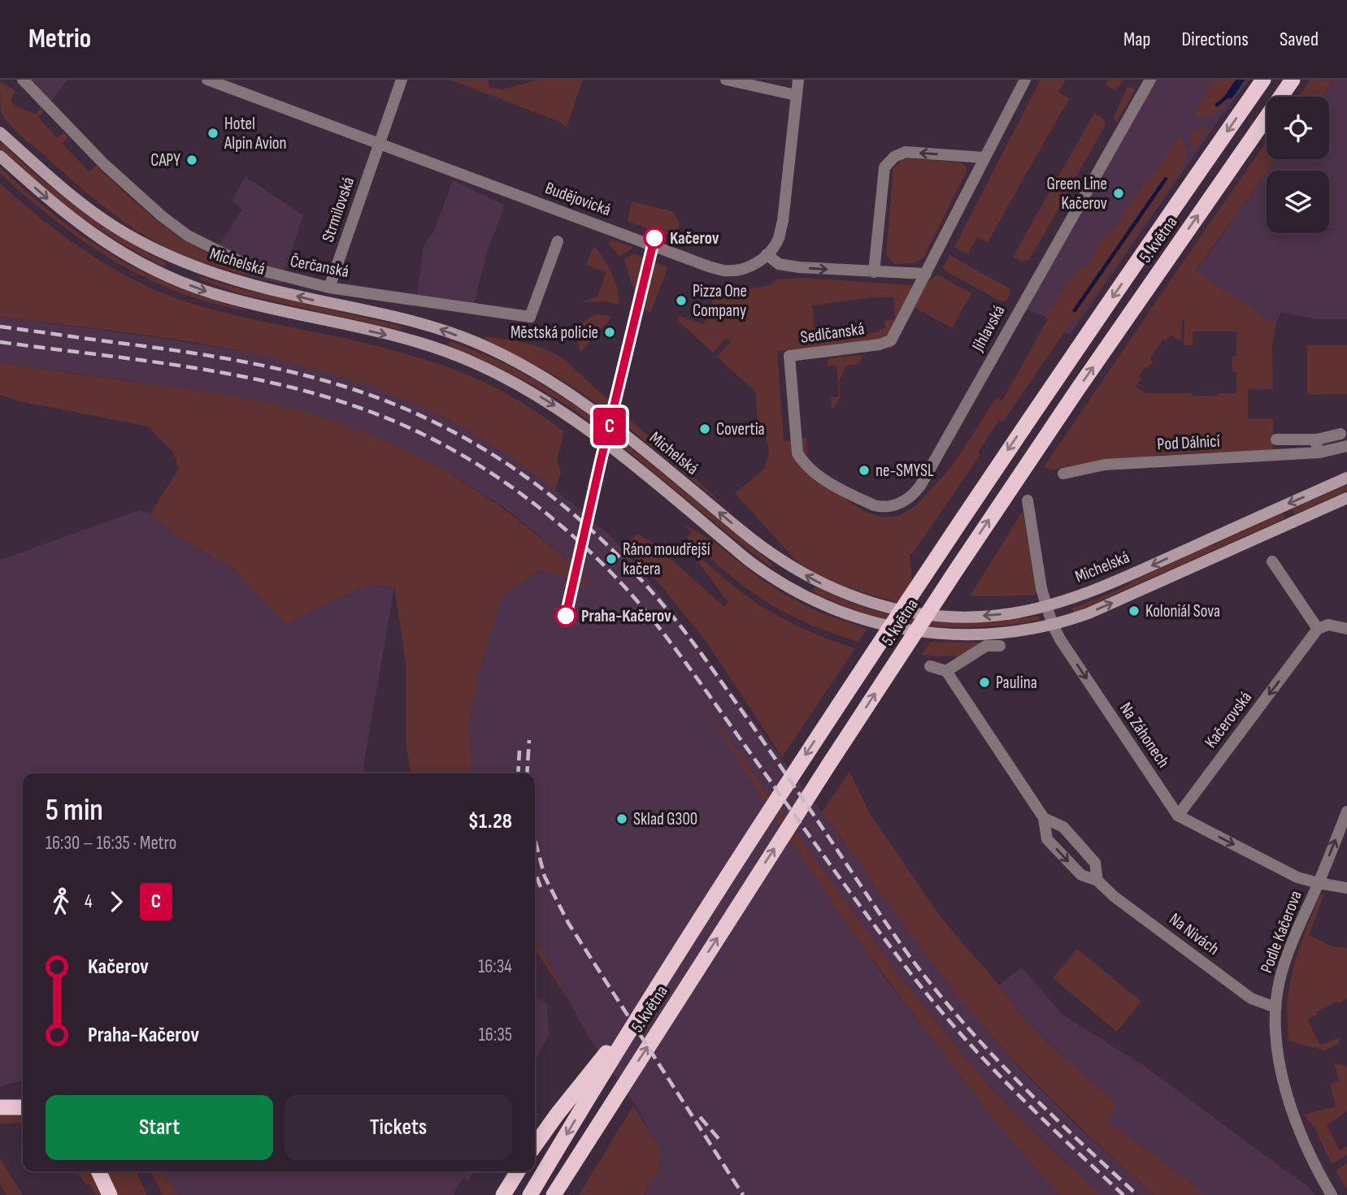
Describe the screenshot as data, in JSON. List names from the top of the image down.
{
  "streets": {
    "highway": ["5. května"],
    "main road": ["Michelská"],
    "street": [
      "Budějovická",
      "Strmilovská",
      "Čerčanská",
      "Jihlavská",
      "Sedlčanská",
      "Pod Dálnicí",
      "Kačerovská",
      "Na Záhonech",
      "Podle Kačerova",
      "Na Nivách"
    ]
  },
  "crossings": [
    ["Budějovická", "Strmilovská"],
    ["Strmilovská", "Čerčanská"],
    ["Michelská", "Na Záhonech"],
    ["Jihlavská", "Sedlčanská"],
    ["Kačerovská", "Na Záhonech"],
    ["Na Záhonech", "Podle Kačerova"],
    ["Podle Kačerova", "Na Nivách"]
  ],
  "one_way": ["Kačerovská", "Na Záhonech"],
  "places": [
    "Hotel Alpin Avion",
    "CAPY",
    "Green Line Kačerov",
    "Kačerov",
    "Pizza One Company",
    "Městská policie",
    "Covertia",
    "ne-SMYSL",
    "Ráno moudřejší kačera",
    "Koloniál Sova",
    "Praha-Kačerov",
    "Paulina",
    "Sklad G300"
  ],
  "lines": ["metro line C"],
  "page": {
    "header": "Metrio",
    "nav": ["Map", "Directions", "Saved"],
    "on_map": "C",
    "heading": ["5 min", "16:30 – 16:35 · Metro", "$1.28"],
    "legs": ["4", "C"],
    "list": [
      {
        "name": "Kačerov",
        "value": "16:34"
      },
      {
        "name": "Praha-Kačerov",
        "value": "16:35"
      }
    ],
    "buttons": ["Start", "Tickets"]
  }
}
